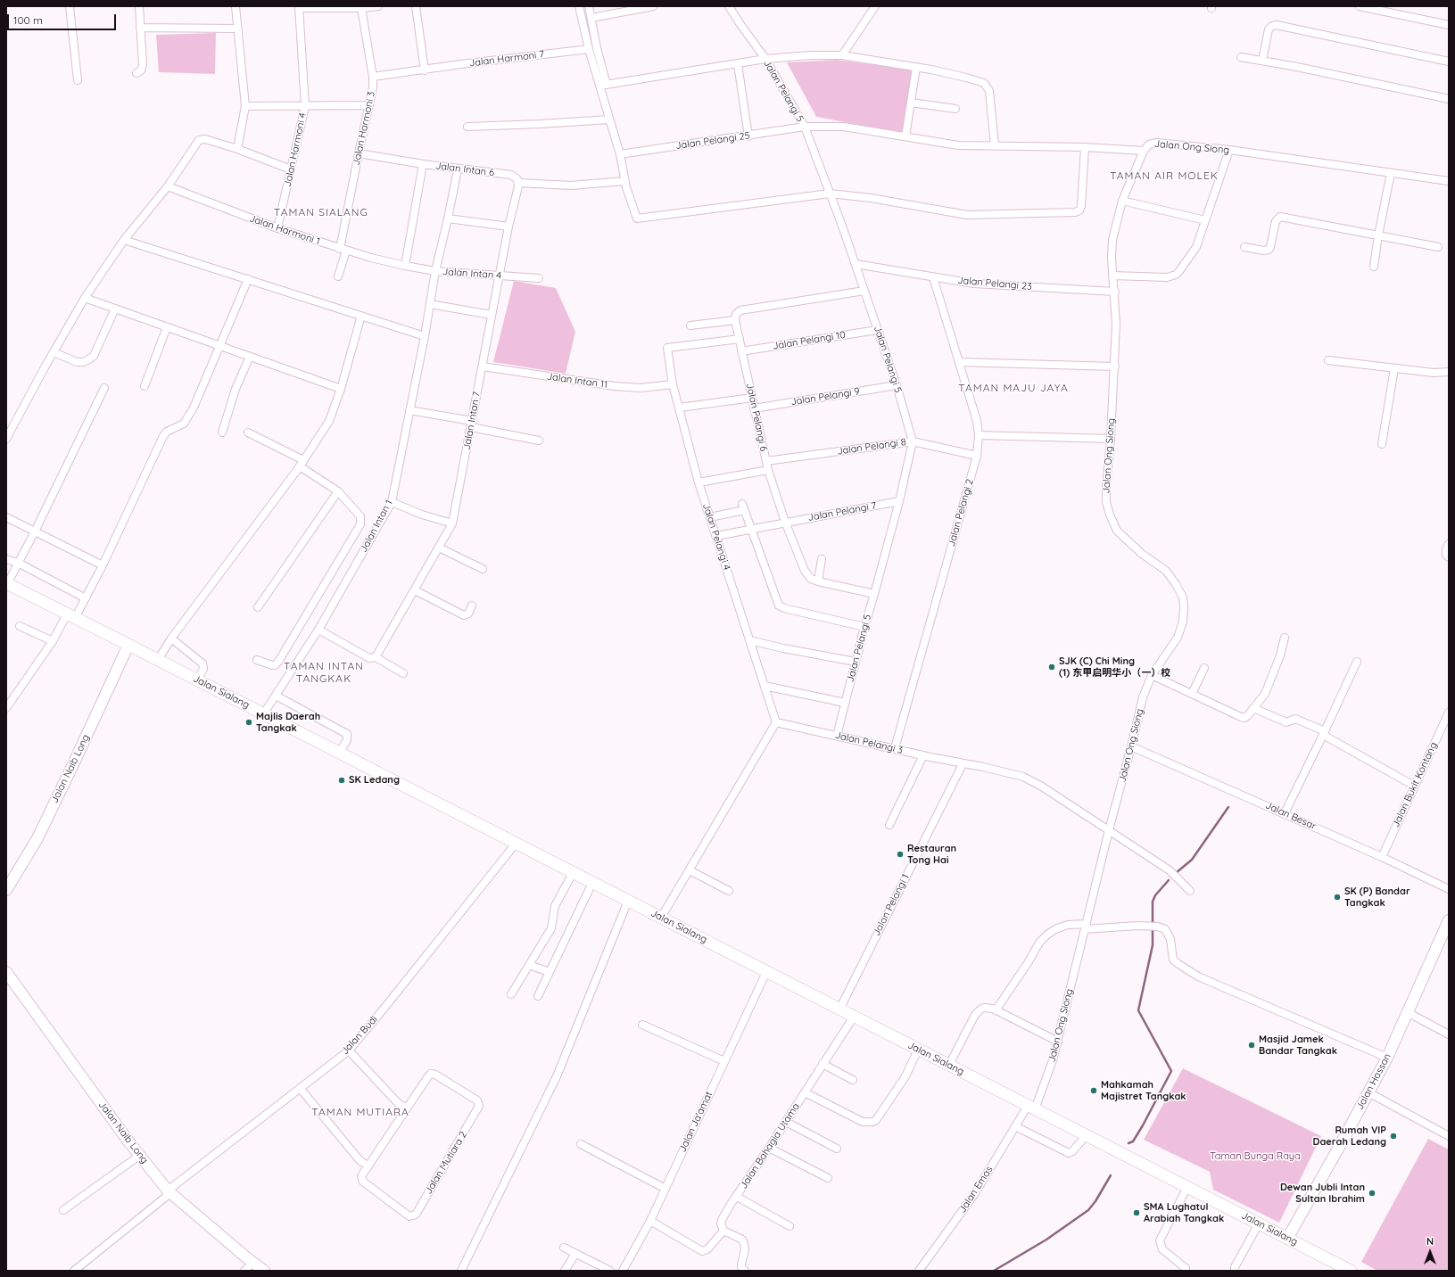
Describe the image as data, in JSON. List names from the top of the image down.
{
  "streets": {
    "main road": ["Jalan Sialang", "Jalan Naib Long", "Jalan Hassan"],
    "street": [
      "Jalan Harmoni 7",
      "Jalan Pelangi 5",
      "Jalan Harmoni 3",
      "Jalan Pelangi 25",
      "Jalan Ong Siong",
      "Jalan Harmoni 4",
      "Jalan Intan 6",
      "Jalan Harmoni 1",
      "Jalan Intan 4",
      "Jalan Pelangi 23",
      "Jalan Pelangi 10",
      "Jalan Intan 11",
      "Jalan Pelangi 9",
      "Jalan Pelangi 6",
      "Jalan Intan 7",
      "Jalan Pelangi 8",
      "Jalan Pelangi 7",
      "Jalan Pelangi 2",
      "Jalan Intan 1",
      "Jalan Pelangi 4",
      "Jalan Pelangi 3",
      "Jalan Bukit Kontang",
      "Jalan Besar",
      "Jalan Pelangi 1",
      "Jalan Budi",
      "Jalan Ja'amat",
      "Jalan Bahagia Utama",
      "Jalan Mutiara 2",
      "Jalan Emas"
    ]
  },
  "crossings": [
    ["Jalan Harmoni 7", "Jalan Harmoni 3"],
    ["Jalan Pelangi 5", "Jalan Pelangi 25"],
    ["Jalan Pelangi 5", "Jalan Pelangi 23"],
    ["Jalan Pelangi 5", "Jalan Pelangi 10"],
    ["Jalan Pelangi 5", "Jalan Pelangi 9"],
    ["Jalan Pelangi 5", "Jalan Pelangi 6"],
    ["Jalan Pelangi 5", "Jalan Pelangi 8"],
    ["Jalan Pelangi 5", "Jalan Pelangi 7"],
    ["Jalan Pelangi 5", "Jalan Pelangi 3"],
    ["Jalan Harmoni 3", "Jalan Intan 6"],
    ["Jalan Harmoni 3", "Jalan Harmoni 1"],
    ["Jalan Pelangi 25", "Jalan Ong Siong"],
    ["Jalan Ong Siong", "Jalan Pelangi 23"],
    ["Jalan Ong Siong", "Jalan Sialang"],
    ["Jalan Ong Siong", "Jalan Pelangi 3"],
    ["Jalan Ong Siong", "Jalan Besar"],
    ["Jalan Ong Siong", "Jalan Emas"],
    ["Jalan Harmoni 4", "Jalan Harmoni 1"],
    ["Jalan Intan 6", "Jalan Intan 7"],
    ["Jalan Intan 6", "Jalan Intan 1"],
    ["Jalan Harmoni 1", "Jalan Intan 4"],
    ["Jalan Intan 4", "Jalan Intan 7"],
    ["Jalan Intan 4", "Jalan Intan 1"],
    ["Jalan Pelangi 23", "Jalan Pelangi 2"],
    ["Jalan Pelangi 10", "Jalan Pelangi 6"],
    ["Jalan Intan 11", "Jalan Intan 7"],
    ["Jalan Intan 11", "Jalan Pelangi 4"],
    ["Jalan Pelangi 9", "Jalan Pelangi 6"],
    ["Jalan Pelangi 6", "Jalan Pelangi 8"],
    ["Jalan Pelangi 6", "Jalan Pelangi 7"],
    ["Jalan Pelangi 6", "Jalan Pelangi 4"],
    ["Jalan Pelangi 8", "Jalan Pelangi 2"],
    ["Jalan Pelangi 7", "Jalan Pelangi 4"],
    ["Jalan Pelangi 2", "Jalan Pelangi 3"],
    ["Jalan Intan 1", "Jalan Sialang"],
    ["Jalan Pelangi 4", "Jalan Pelangi 3"],
    ["Jalan Sialang", "Jalan Naib Long"],
    ["Jalan Sialang", "Jalan Pelangi 1"],
    ["Jalan Sialang", "Jalan Budi"],
    ["Jalan Sialang", "Jalan Hassan"],
    ["Jalan Sialang", "Jalan Ja'amat"],
    ["Jalan Sialang", "Jalan Bahagia Utama"],
    ["Jalan Sialang", "Jalan Emas"],
    ["Jalan Pelangi 3", "Jalan Pelangi 1"],
    ["Jalan Naib Long", "Jalan Budi"],
    ["Jalan Bukit Kontang", "Jalan Besar"]
  ],
  "districts": [
    "TAMAN AIR MOLEK",
    "TAMAN SIALANG",
    "TAMAN MAJU JAYA",
    "TAMAN INTAN TANGKAK",
    "TAMAN MUTIARA"
  ],
  "parks": ["Taman Bunga Raya"],
  "places": [
    "SJK (C) Chi Ming (1) 东甲启明华小（一）校",
    "Majlis Daerah Tangkak",
    "SK Ledang",
    "Restauran Tong Hai",
    "SK (P) Bandar Tangkak",
    "Masjid Jamek Bandar Tangkak",
    "Mahkamah Majistret Tangkak",
    "Rumah VIP Daerah Ledang",
    "Dewan Jubli Intan Sultan Ibrahim",
    "SMA Lughatul Arabiah Tangkak"
  ],
  "scale_bar": "100 m",
  "north": "top"
}
